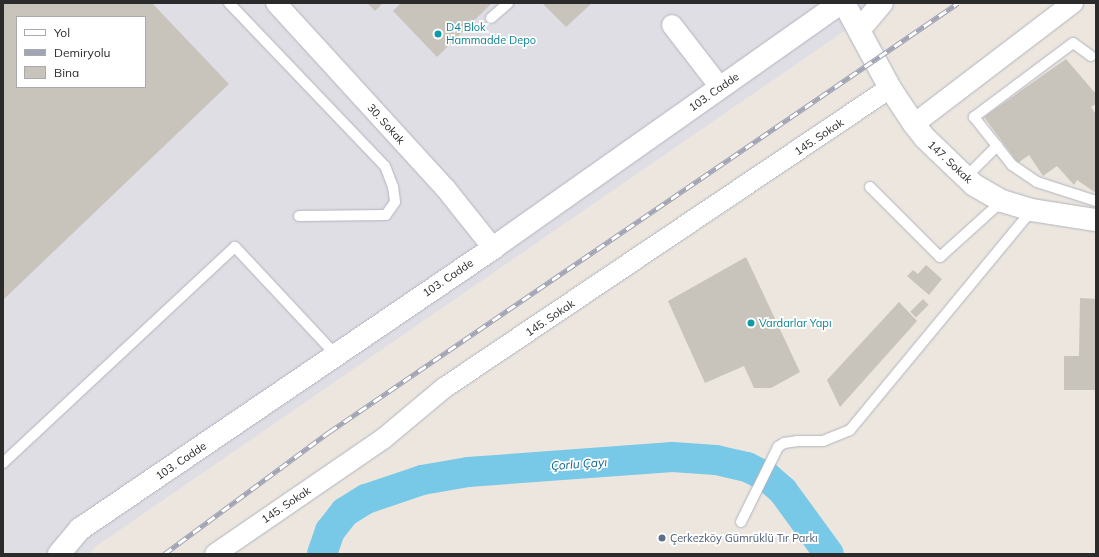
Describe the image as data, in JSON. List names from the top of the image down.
{
  "streets": {
    "street": [
      "103. Cadde",
      "30. Sokak",
      "145. Sokak",
      "147. Sokak"
    ]
  },
  "crossings": [
    ["103. Cadde", "30. Sokak"],
    ["145. Sokak", "147. Sokak"]
  ],
  "water": ["Çorlu Çayı"],
  "places": ["D4 Blok Hammadde Depo", "Vardarlar Yapı", "Çerkezköy Gümrüklü Tır Parkı"],
  "legend": ["Yol", "Demiryolu", "Bina"]
}
